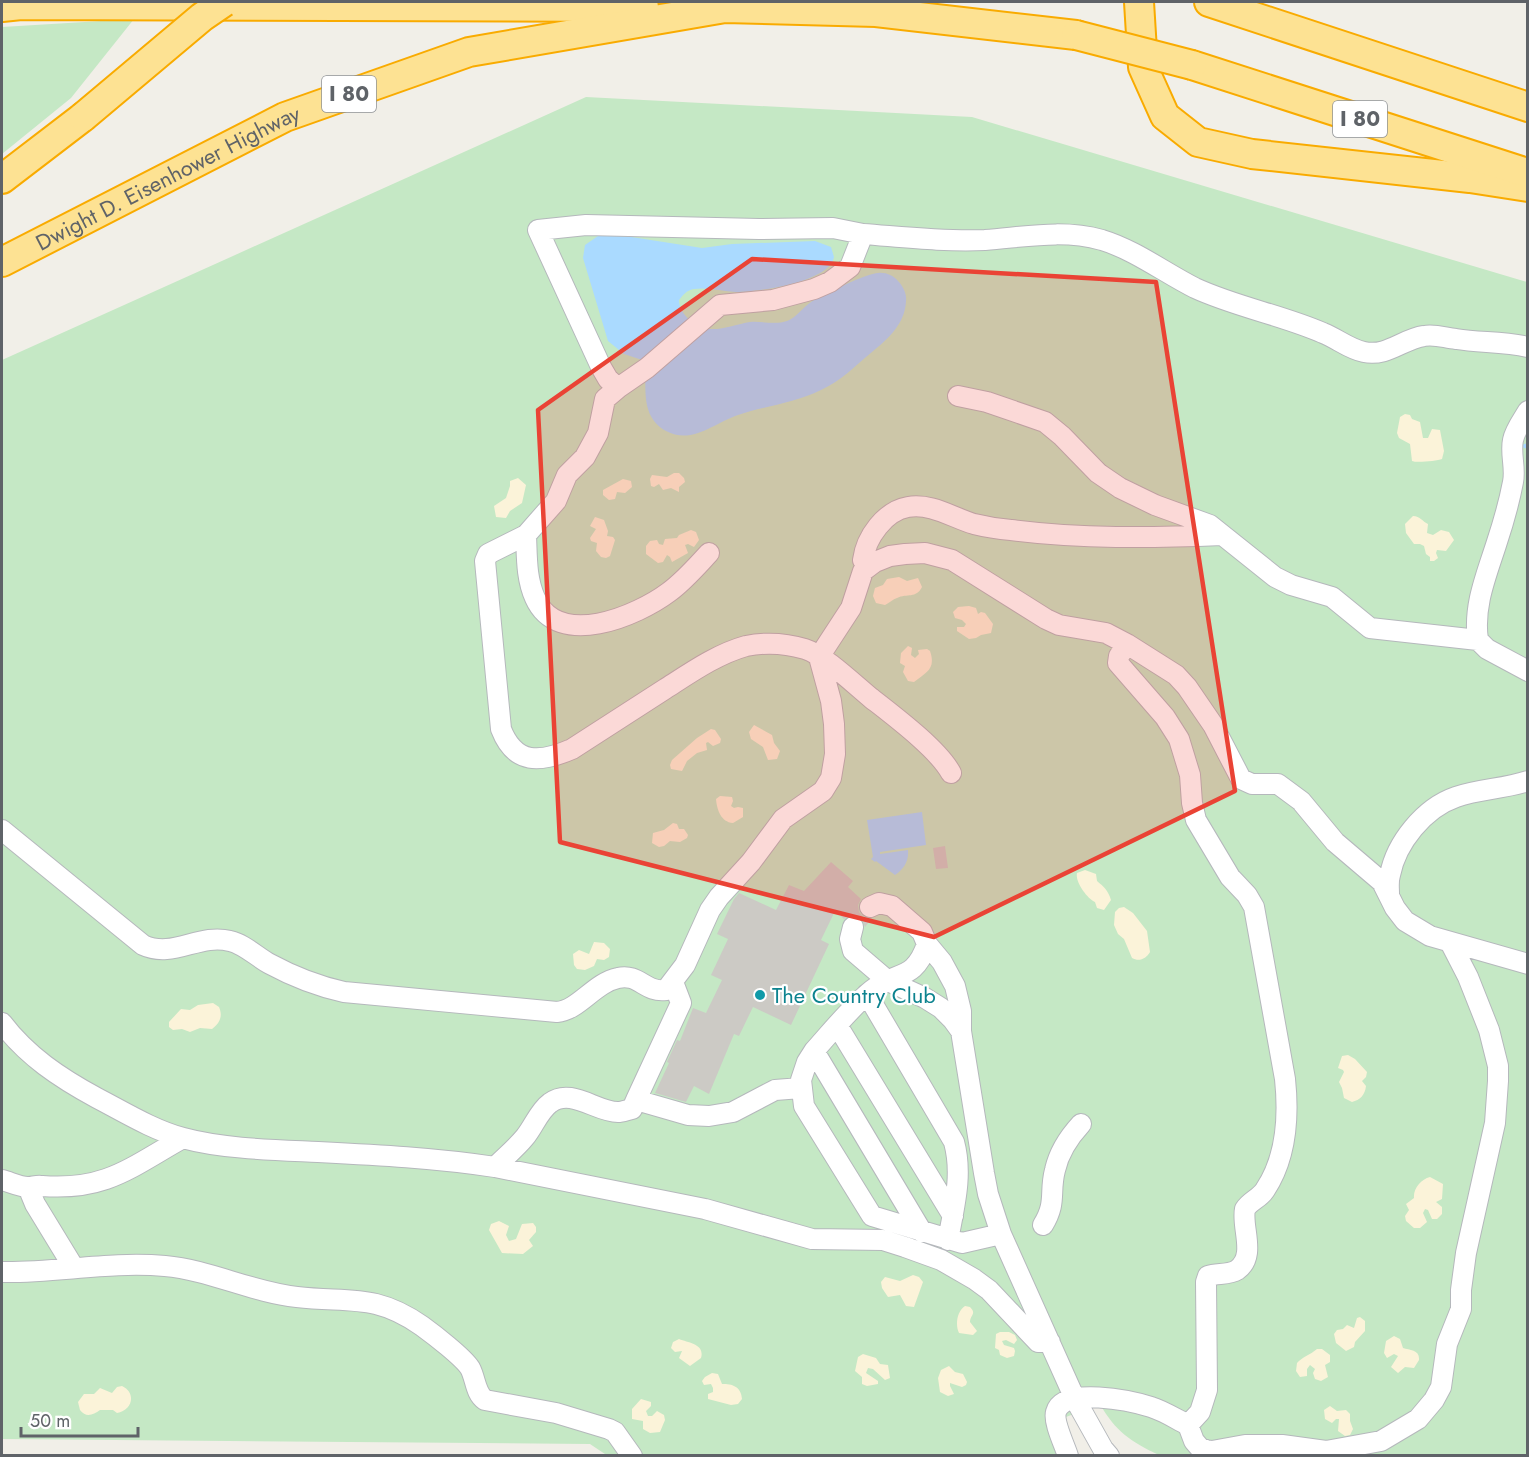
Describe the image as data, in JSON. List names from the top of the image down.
{
  "streets": {
    "highway": ["I 80", "Dwight D. Eisenhower Highway"]
  },
  "places": ["The Country Club"],
  "scale_bar": "50 m"
}
